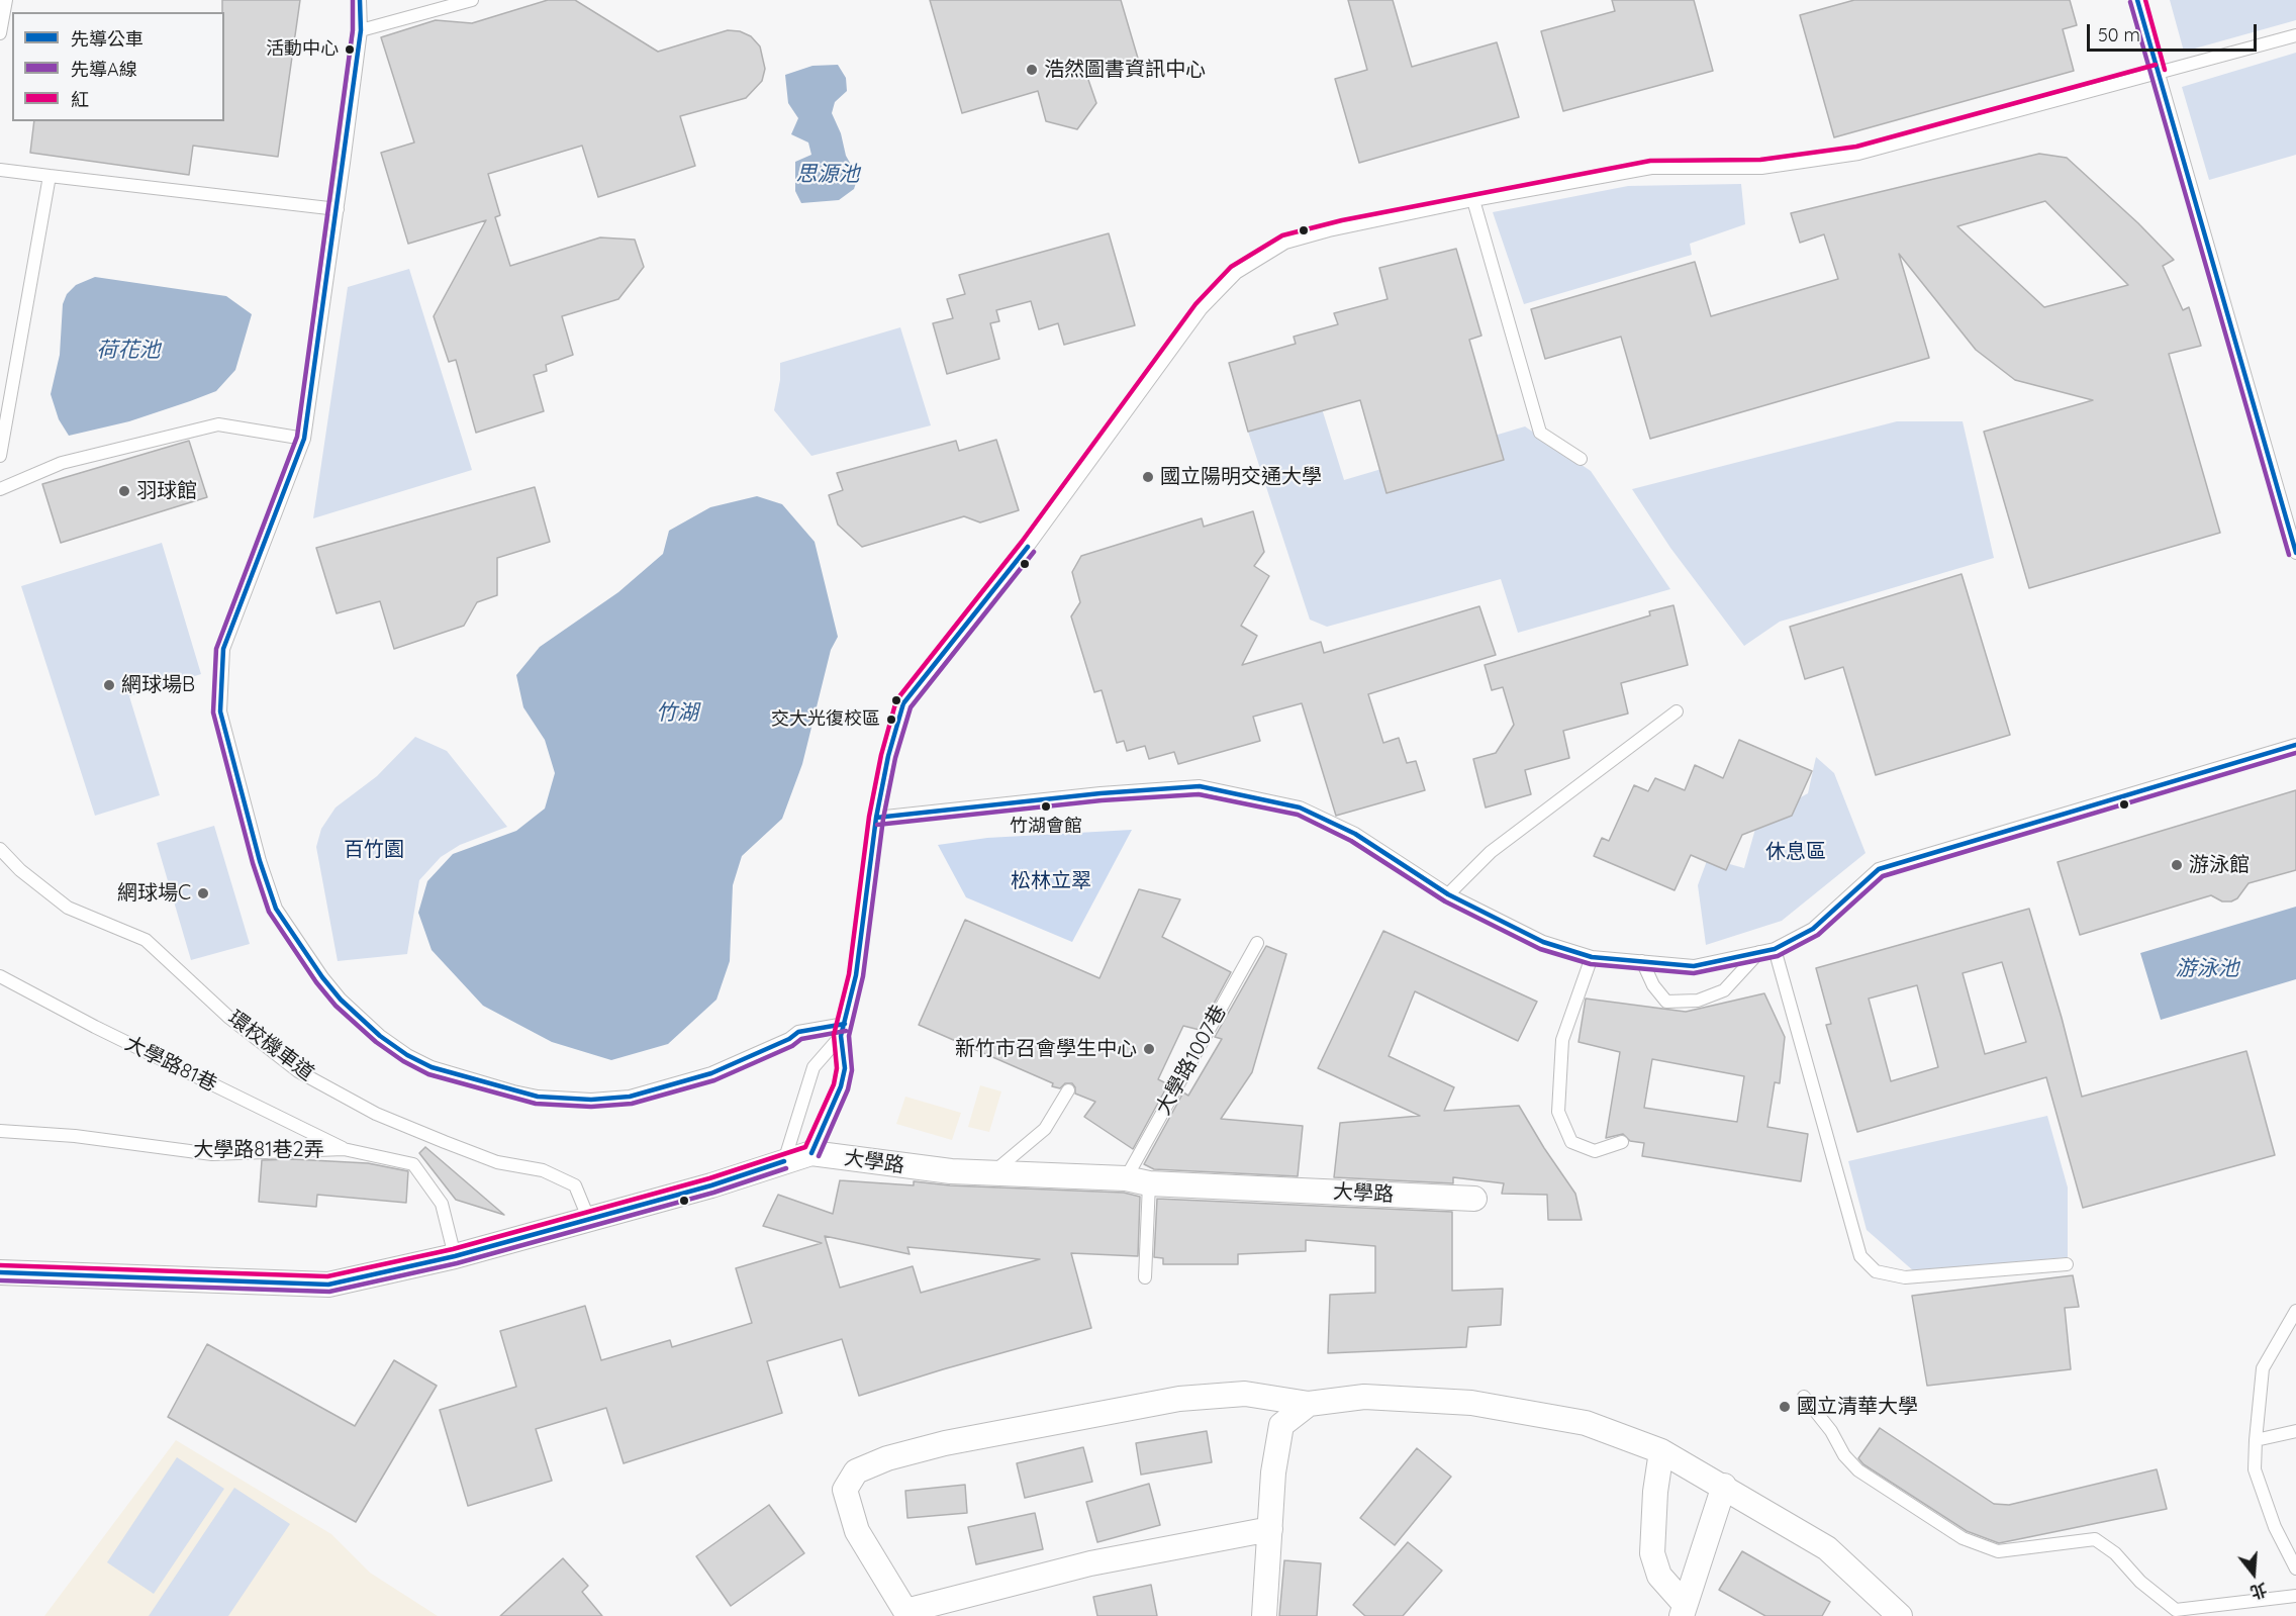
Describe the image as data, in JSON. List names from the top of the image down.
{
  "streets": {
    "street": ["大學路"],
    "lane": [
      "環校機車道",
      "大學路1007巷",
      "大學路81巷",
      "大學路81巷2弄"
    ]
  },
  "crossings": [
    ["環校機車道", "大學路"],
    ["大學路1007巷", "大學路"],
    ["大學路81巷", "大學路81巷2弄"],
    ["大學路81巷2弄", "大學路"]
  ],
  "water": [
    "思源池",
    "荷花池",
    "竹湖",
    "游泳池"
  ],
  "parks": ["百竹園", "休息區", "松林立翠"],
  "places": [
    "活動中心",
    "浩然圖書資訊中心",
    "國立陽明交通大學",
    "羽球館",
    "網球場B",
    "交大光復校區",
    "竹湖會館",
    "游泳館",
    "網球場C",
    "新竹市召會學生中心",
    "國立清華大學"
  ],
  "lines": ["transit line 先導公車", "transit line 先導A線", "transit line 紅"],
  "legend": ["先導公車", "先導A線", "紅"],
  "scale_bar": "50 m",
  "north": "bottom"
}
